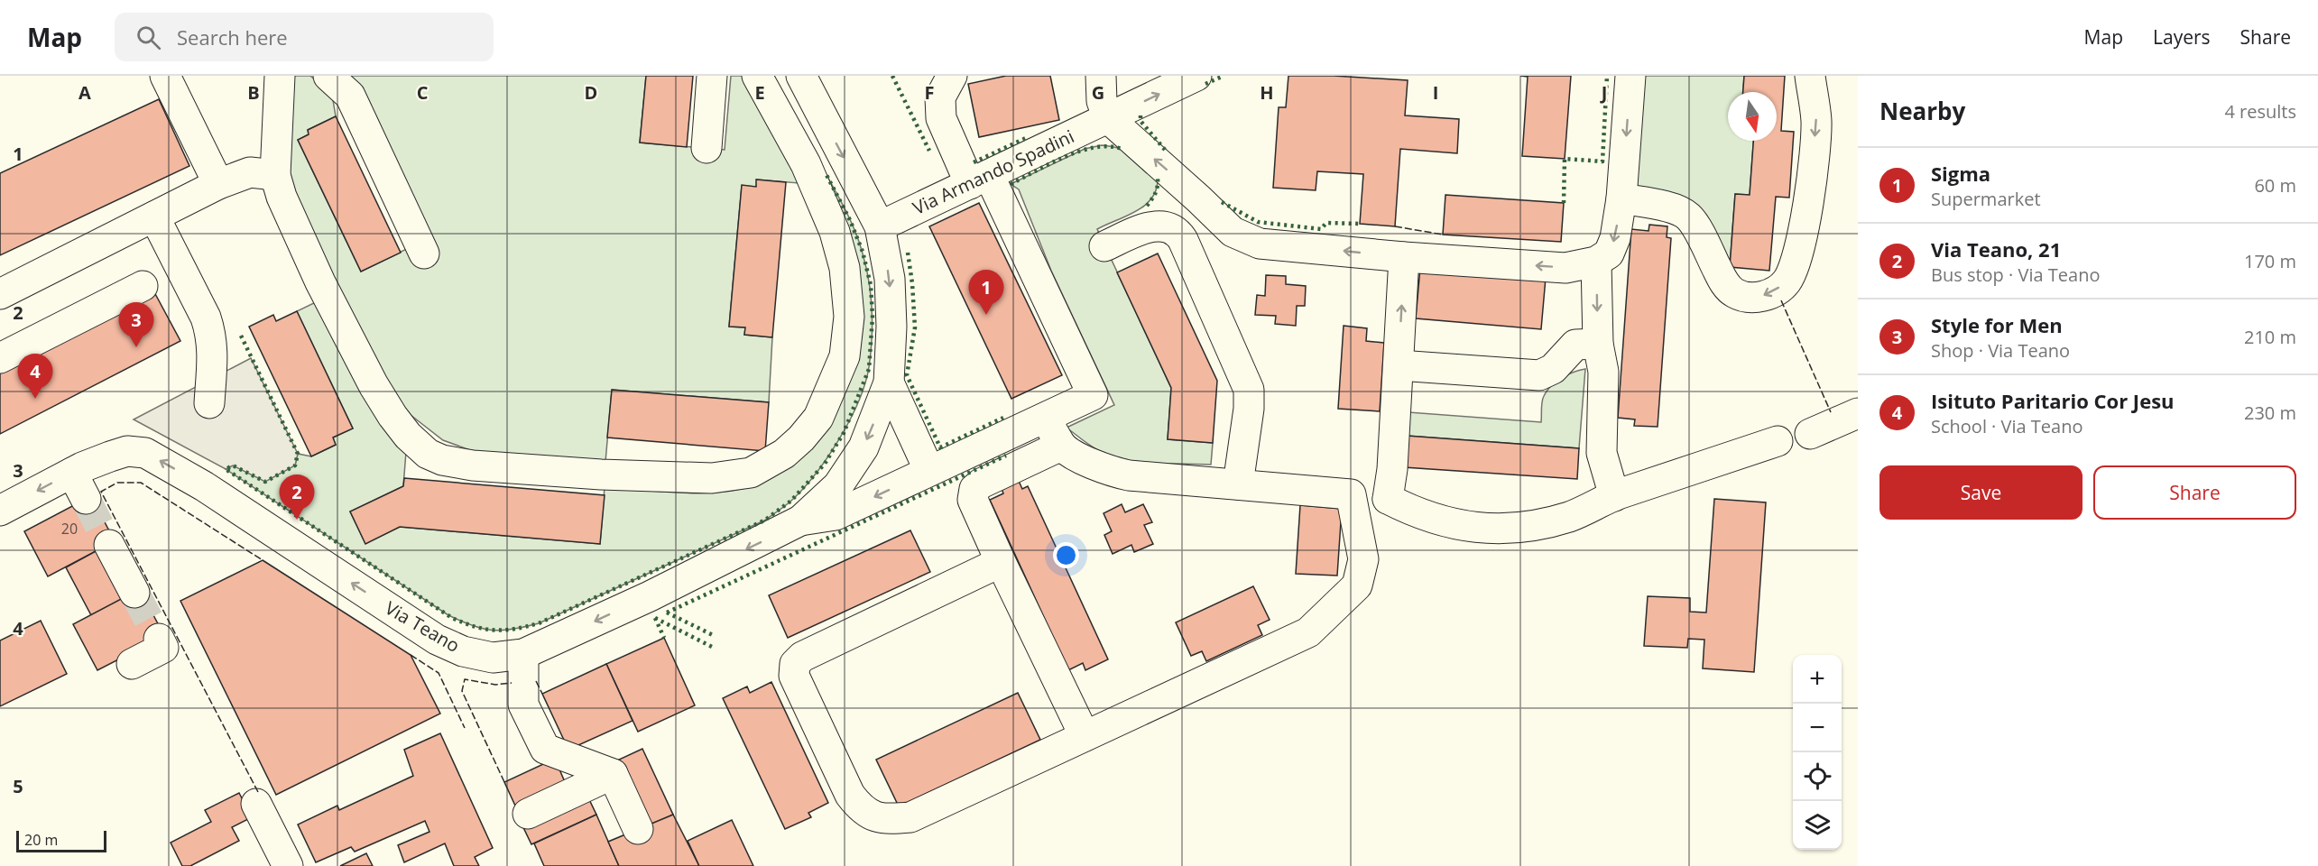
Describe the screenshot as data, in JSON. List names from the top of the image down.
{
  "streets": {
    "street": ["Via Armando Spadini", "Via Teano"]
  },
  "house_numbers": ["20"],
  "scale_bar": "20 m",
  "north": "bottom",
  "page": {
    "header": "Map",
    "search": "Search here",
    "nav": ["Map", "Layers", "Share"],
    "heading": ["Nearby", "4 results"],
    "list": [
      {
        "mark": "1",
        "name": "Sigma",
        "note": "Supermarket",
        "value": "60 m"
      },
      {
        "mark": "2",
        "name": "Via Teano, 21",
        "note": "Bus stop · Via Teano",
        "value": "170 m"
      },
      {
        "mark": "3",
        "name": "Style for Men",
        "note": "Shop · Via Teano",
        "value": "210 m"
      },
      {
        "mark": "4",
        "name": "Isituto Paritario Cor Jesu",
        "note": "School · Via Teano",
        "value": "230 m"
      }
    ],
    "pins": [
      "1",
      "3",
      "4",
      "2"
    ],
    "buttons": ["Save", "Share"],
    "map_buttons": ["+", "−"],
    "scale": "20 m"
  },
  "grid": {
    "columns": [
      "A",
      "B",
      "C",
      "D",
      "E",
      "F",
      "G",
      "H",
      "I",
      "J"
    ],
    "rows": [
      "1",
      "2",
      "3",
      "4",
      "5"
    ]
  }
}
